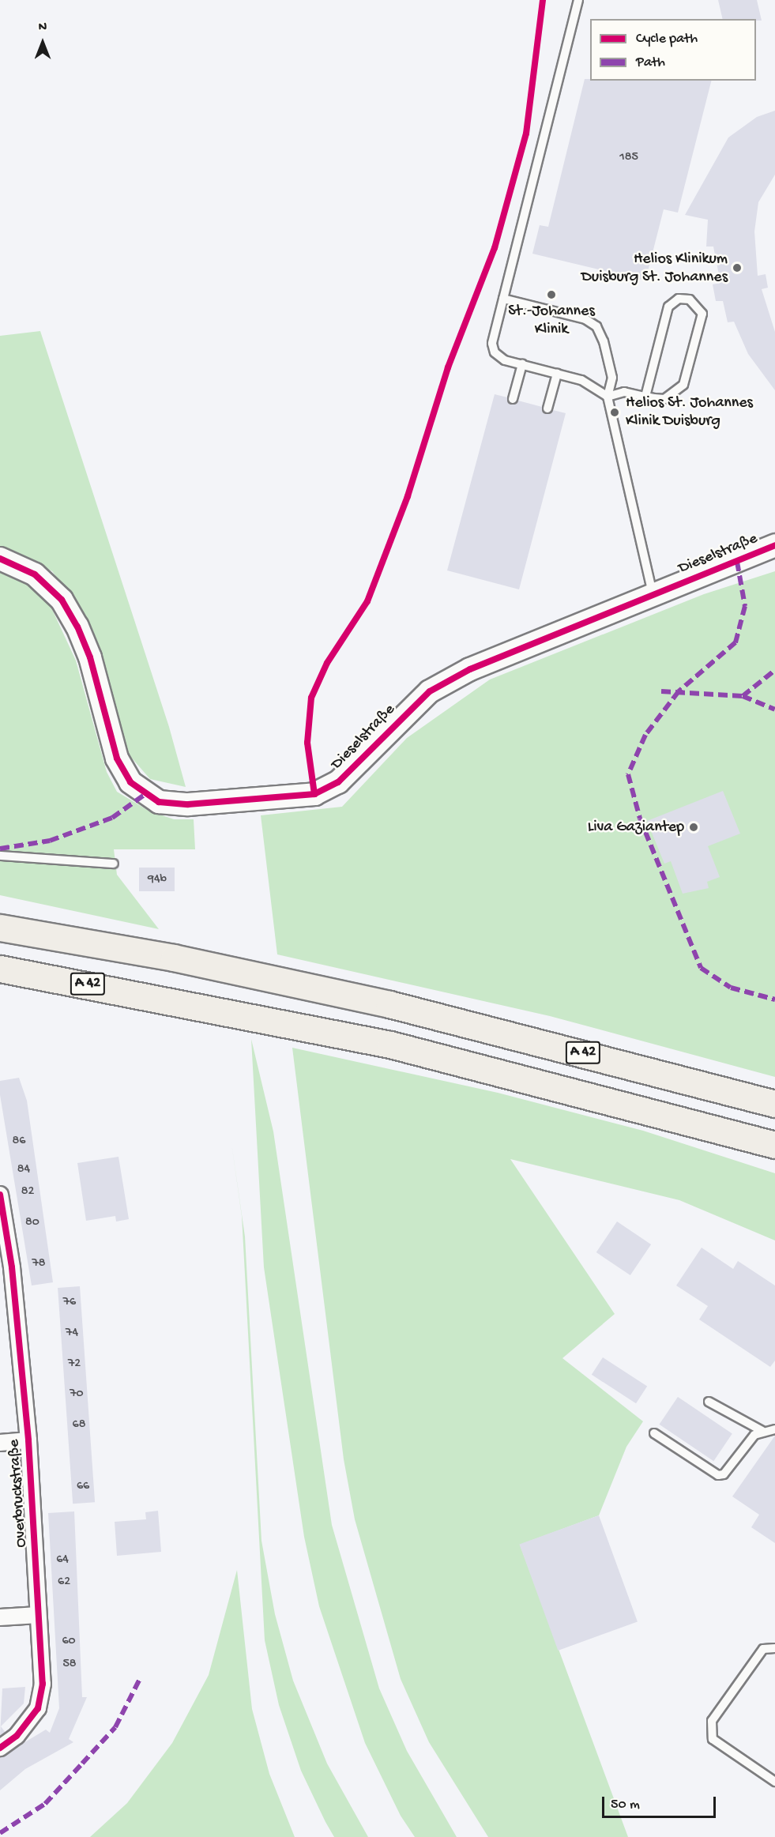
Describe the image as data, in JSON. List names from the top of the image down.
{
  "streets": {
    "highway": ["A 42"],
    "street": ["Dieselstraße", "Overbruckstraße"]
  },
  "places": [
    "Helios Klinikum Duisburg St. Johannes",
    "St.-Johannes Klinik",
    "Helios St. Johannes Klinik Duisburg",
    "Liva Gaziantep"
  ],
  "house_numbers": [
    "185",
    "94b",
    "86",
    "84",
    "82",
    "80",
    "78",
    "76",
    "74",
    "72",
    "70",
    "68",
    "66",
    "64",
    "62",
    "60",
    "58"
  ],
  "legend": ["Cycle path", "Path"],
  "scale_bar": "50 m",
  "north": "top"
}
